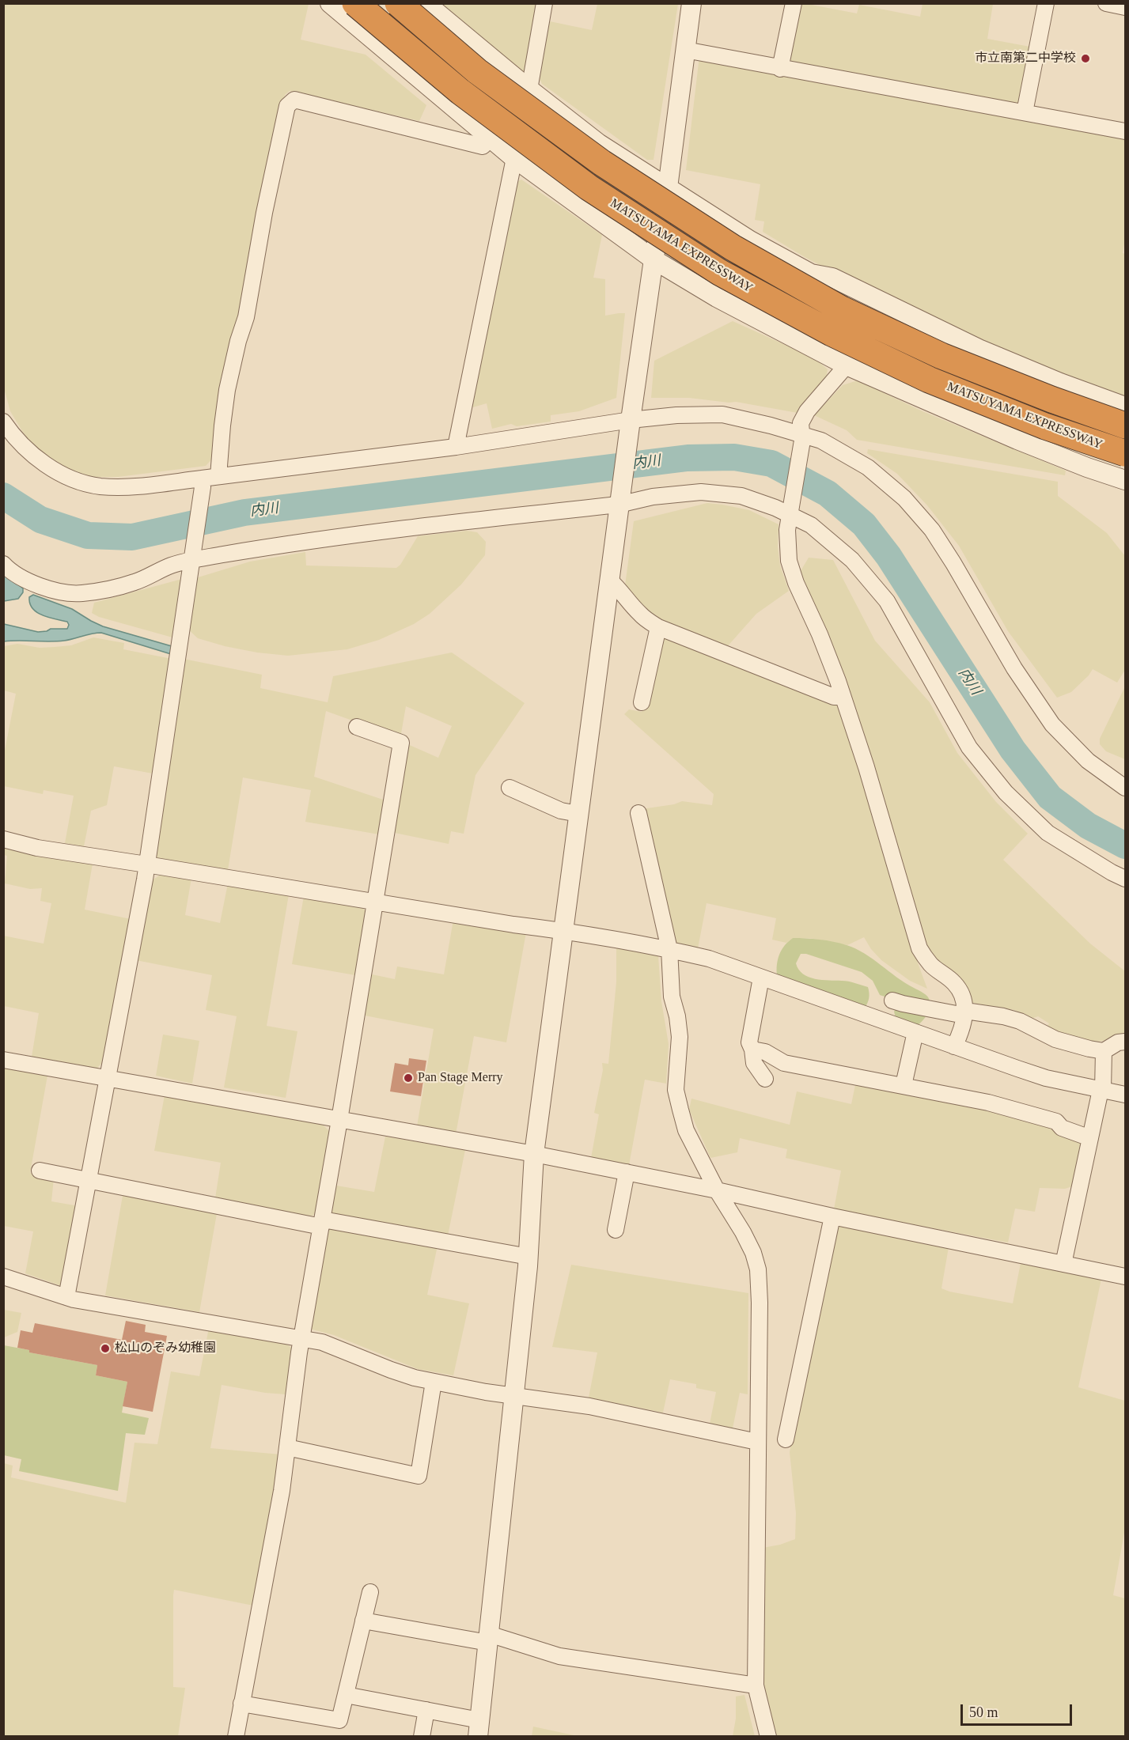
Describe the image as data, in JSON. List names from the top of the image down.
{
  "streets": {
    "highway": ["MATSUYAMA EXPRESSWAY"]
  },
  "water": ["内川"],
  "places": ["市立南第二中学校", "Pan Stage Merry", "松山のぞみ幼稚園"],
  "scale_bar": "50 m"
}
